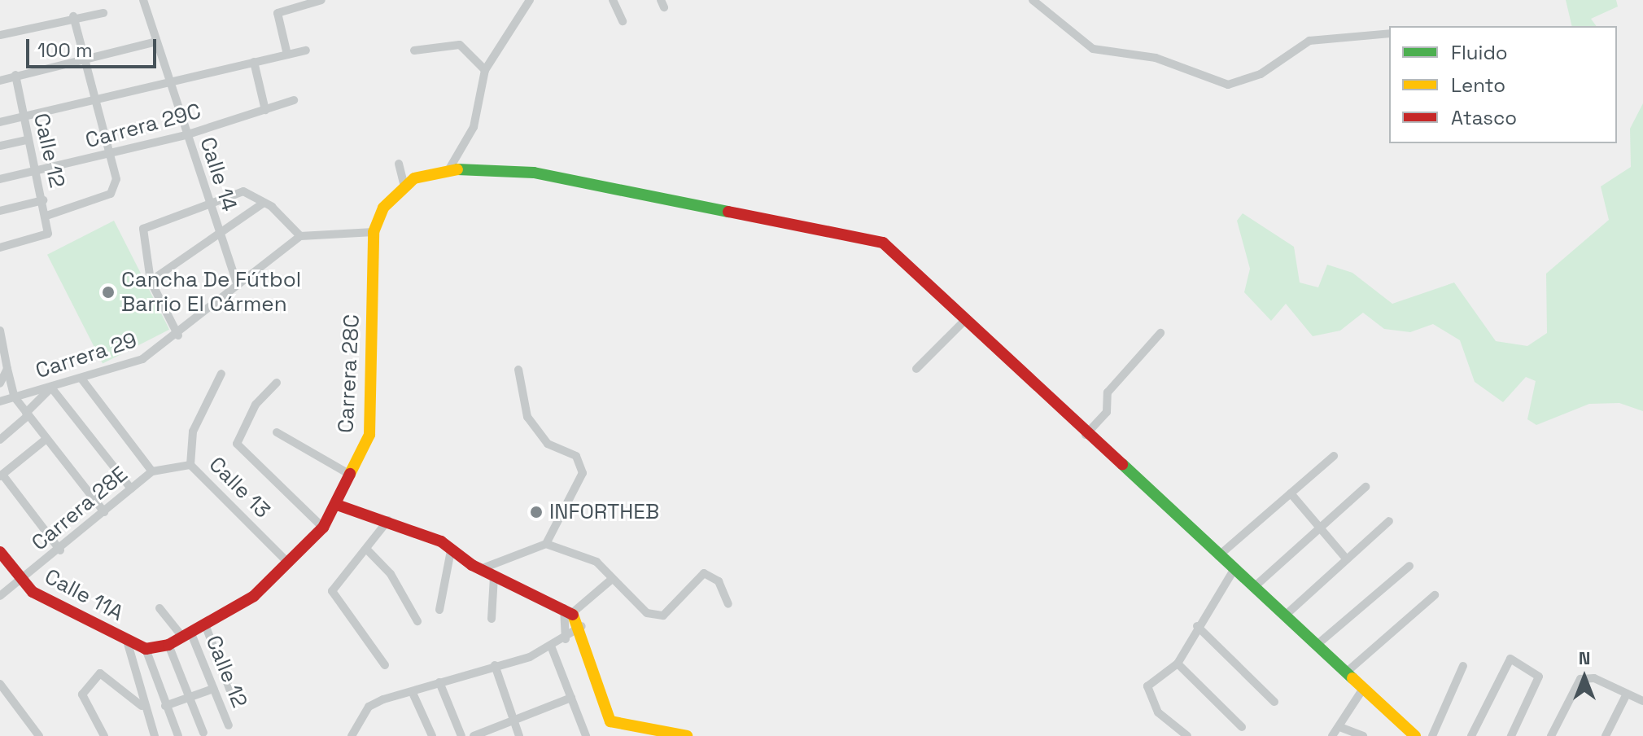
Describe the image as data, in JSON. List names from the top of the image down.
{
  "streets": {
    "street": [
      "Carrera 29C",
      "Calle 12",
      "Calle 14",
      "Carrera 29",
      "Carrera 28C",
      "Calle 13",
      "Carrera 28E",
      "Calle 11A"
    ]
  },
  "crossings": [
    ["Carrera 29C", "Calle 12"],
    ["Carrera 29C", "Calle 14"],
    ["Calle 12", "Carrera 28C"],
    ["Calle 14", "Carrera 29"],
    ["Carrera 28C", "Calle 13"],
    ["Calle 13", "Carrera 28E"],
    ["Carrera 28E", "Calle 11A"]
  ],
  "places": ["Cancha De Fútbol Barrio El Cármen", "INFORTHEB"],
  "legend": ["Fluido", "Lento", "Atasco"],
  "scale_bar": "100 m",
  "north": "top"
}
